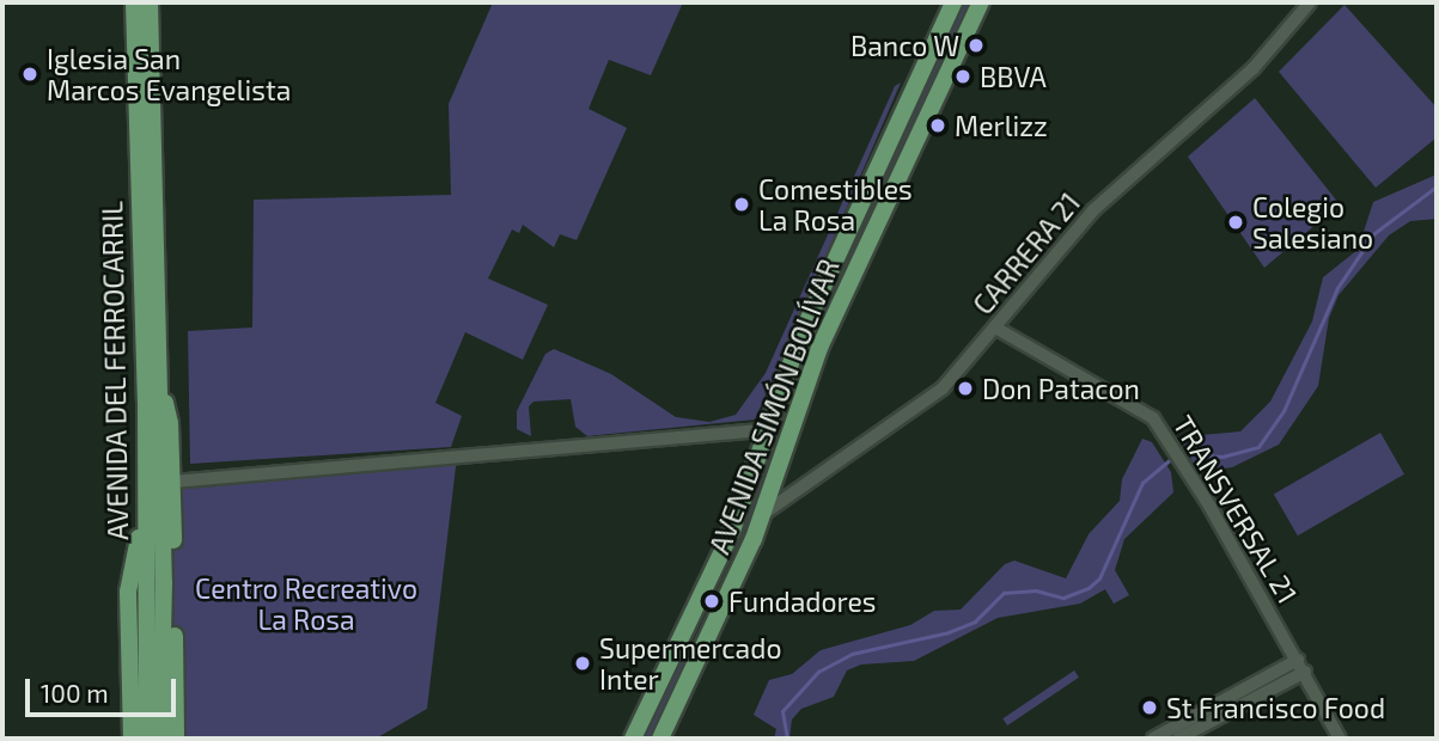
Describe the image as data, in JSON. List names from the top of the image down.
{
  "streets": {
    "main road": ["AVENIDA DEL FERROCARRIL", "AVENIDA SIMÓN BOLÍVAR"],
    "street": ["CARRERA 21", "TRANSVERSAL 21"]
  },
  "crossings": [
    ["CARRERA 21", "AVENIDA SIMÓN BOLÍVAR"],
    ["CARRERA 21", "TRANSVERSAL 21"]
  ],
  "parks": ["Centro Recreativo La Rosa"],
  "places": [
    "Banco W",
    "Iglesia San Marcos Evangelista",
    "BBVA",
    "Merlizz",
    "Comestibles La Rosa",
    "Colegio Salesiano",
    "Don Patacon",
    "Fundadores",
    "Supermercado Inter",
    "St Francisco Food"
  ],
  "scale_bar": "100 m"
}
